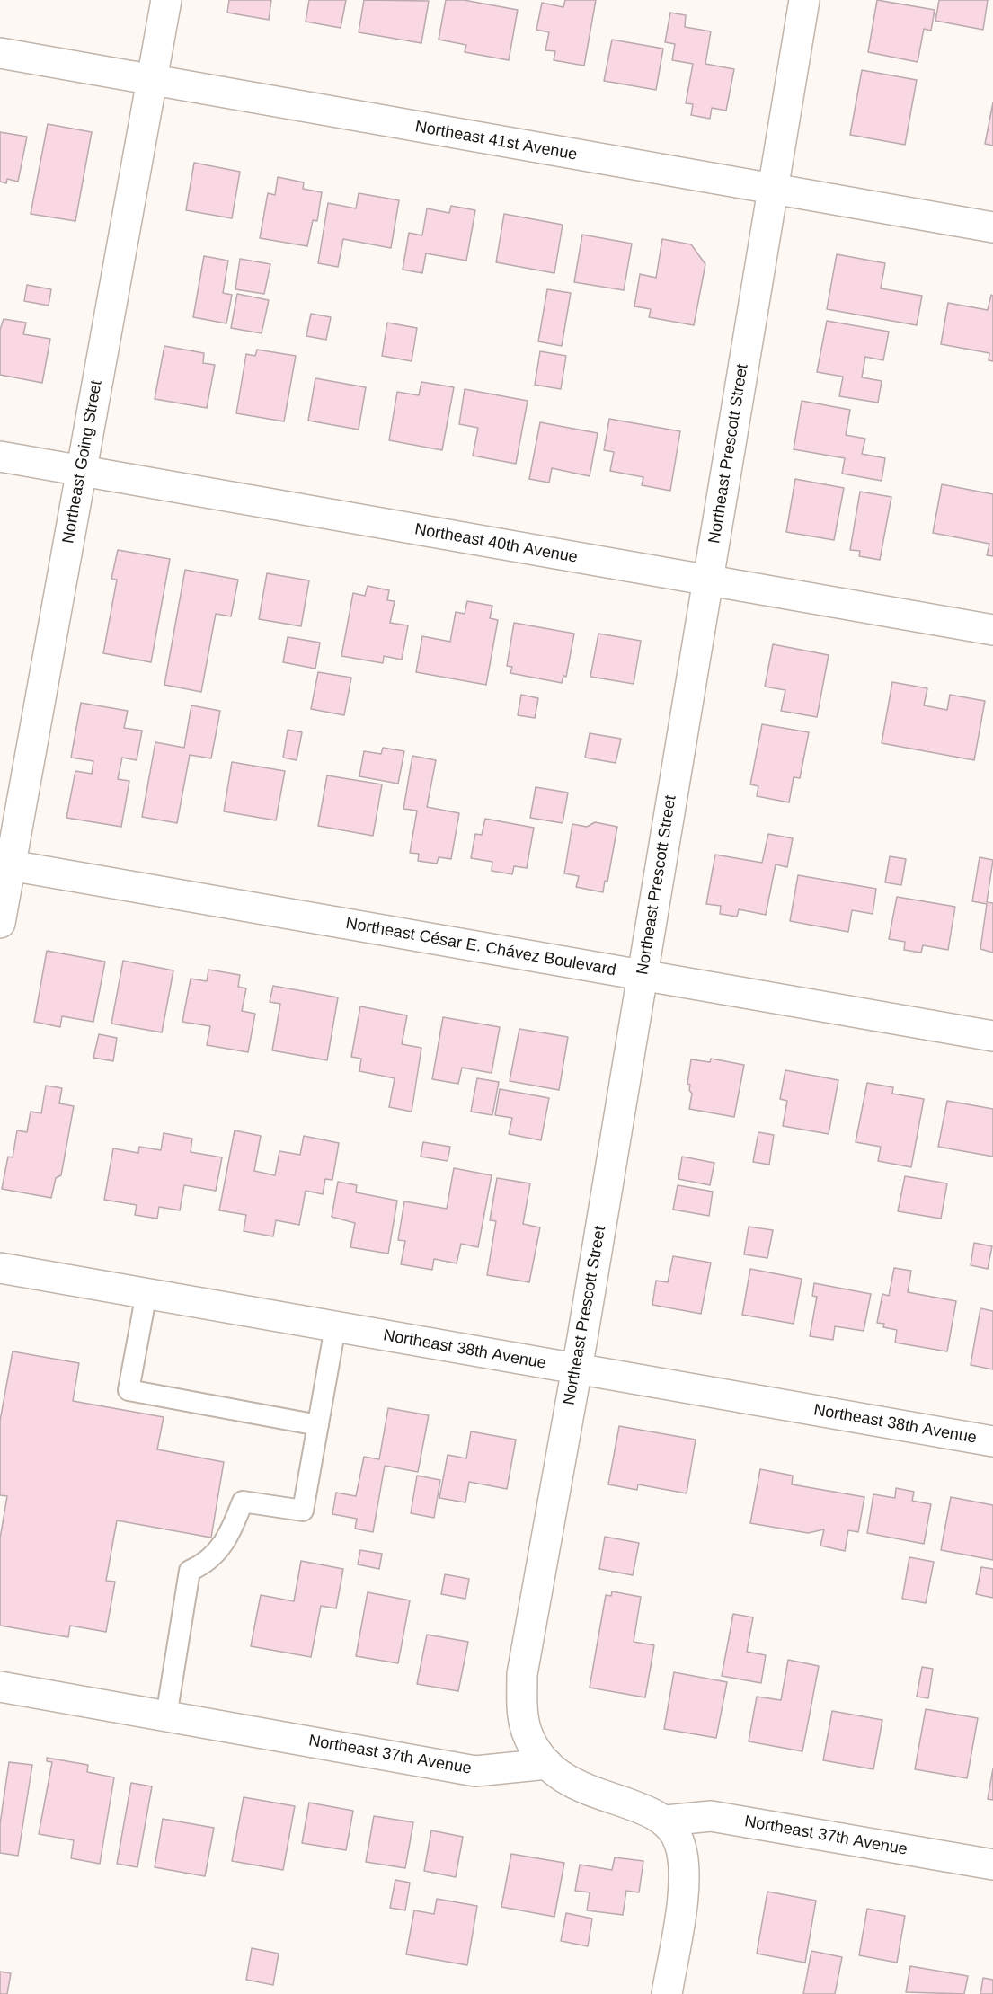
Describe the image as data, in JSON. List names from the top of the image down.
{
  "streets": {
    "street": [
      "Northeast 41st Avenue",
      "Northeast Prescott Street",
      "Northeast Going Street",
      "Northeast 40th Avenue",
      "Northeast César E. Chávez Boulevard",
      "Northeast 38th Avenue",
      "Northeast 37th Avenue"
    ]
  },
  "crossings": [
    ["Northeast 41st Avenue", "Northeast Prescott Street"],
    ["Northeast 41st Avenue", "Northeast Going Street"],
    ["Northeast Prescott Street", "Northeast 40th Avenue"],
    ["Northeast Prescott Street", "Northeast César E. Chávez Boulevard"],
    ["Northeast Prescott Street", "Northeast 38th Avenue"],
    ["Northeast Prescott Street", "Northeast 37th Avenue"],
    ["Northeast Going Street", "Northeast 40th Avenue"],
    ["Northeast Going Street", "Northeast César E. Chávez Boulevard"]
  ]
}
